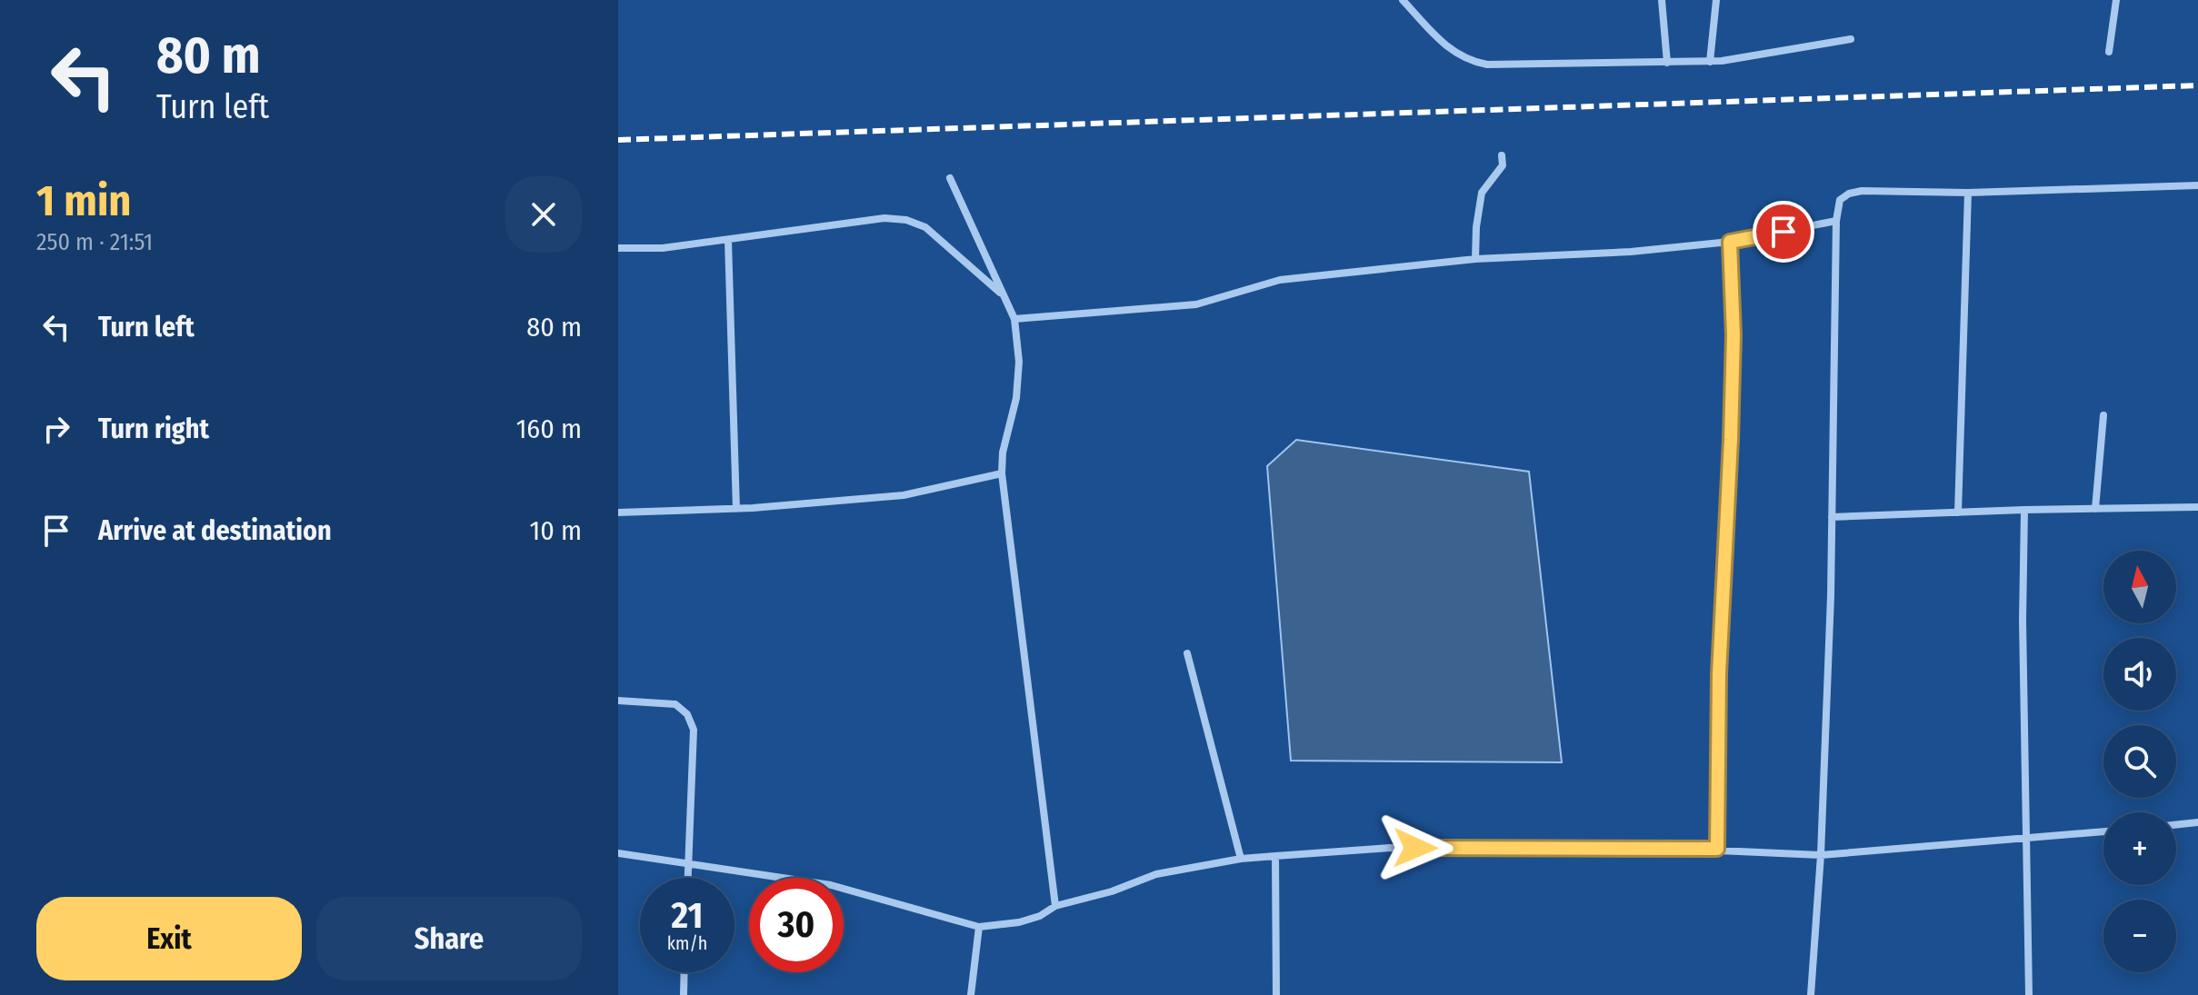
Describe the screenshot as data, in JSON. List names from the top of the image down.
{
  "north": "top",
  "page": {
    "turn": ["80 m", "Turn left"],
    "heading": ["1 min", "250 m · 21:51"],
    "list": [
      {
        "name": "Turn left",
        "value": "80 m"
      },
      {
        "name": "Turn right",
        "value": "160 m"
      },
      {
        "name": "Arrive at destination",
        "value": "10 m"
      }
    ],
    "map_buttons": ["+", "−"],
    "speed": "21 km/h",
    "limit": "30",
    "buttons": ["Exit", "Share"]
  }
}
